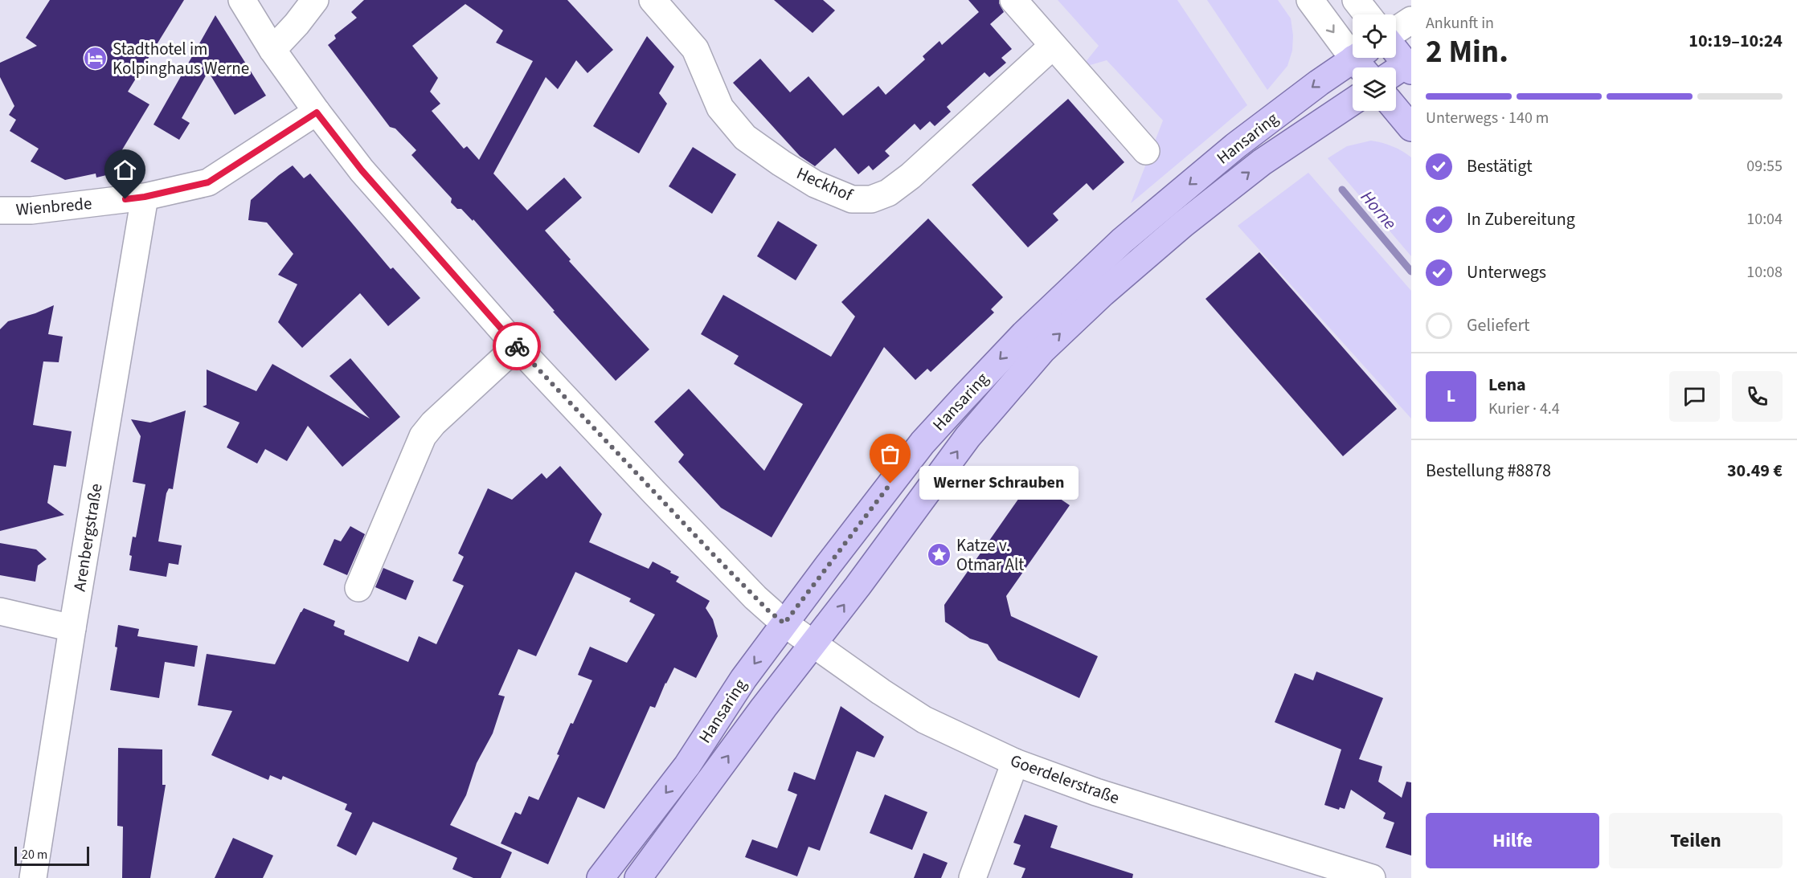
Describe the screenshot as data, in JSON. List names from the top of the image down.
{
  "streets": {
    "main road": ["Hansaring"],
    "street": [
      "Heckhof",
      "Wienbrede",
      "Arenbergstraße",
      "Goerdelerstraße"
    ]
  },
  "crossings": [
    ["Hansaring", "Goerdelerstraße"],
    ["Wienbrede", "Arenbergstraße"],
    ["Wienbrede", "Goerdelerstraße"]
  ],
  "water": ["Horne"],
  "places": {
    "hotel": ["Stadthotel im Kolpinghaus Werne"],
    "other": ["Werner Schrauben"],
    "place": ["Katze v. Otmar Alt"]
  },
  "scale_bar": "20 m",
  "page": {
    "heading": ["2 Min.", "Ankunft in", "10:19–10:24"],
    "panel": [
      "Lena",
      "Kurier · 4.4",
      "Bestellung #8878",
      "30.49 €"
    ],
    "bar": "Unterwegs · 140 m",
    "list": [
      ["Bestätigt", "09:55"],
      ["In Zubereitung", "10:04"],
      ["Unterwegs", "10:08"],
      "Geliefert"
    ],
    "round": "L",
    "bubble": "Werner Schrauben",
    "buttons": ["Hilfe", "Teilen"],
    "scale": "20 m"
  }
}
